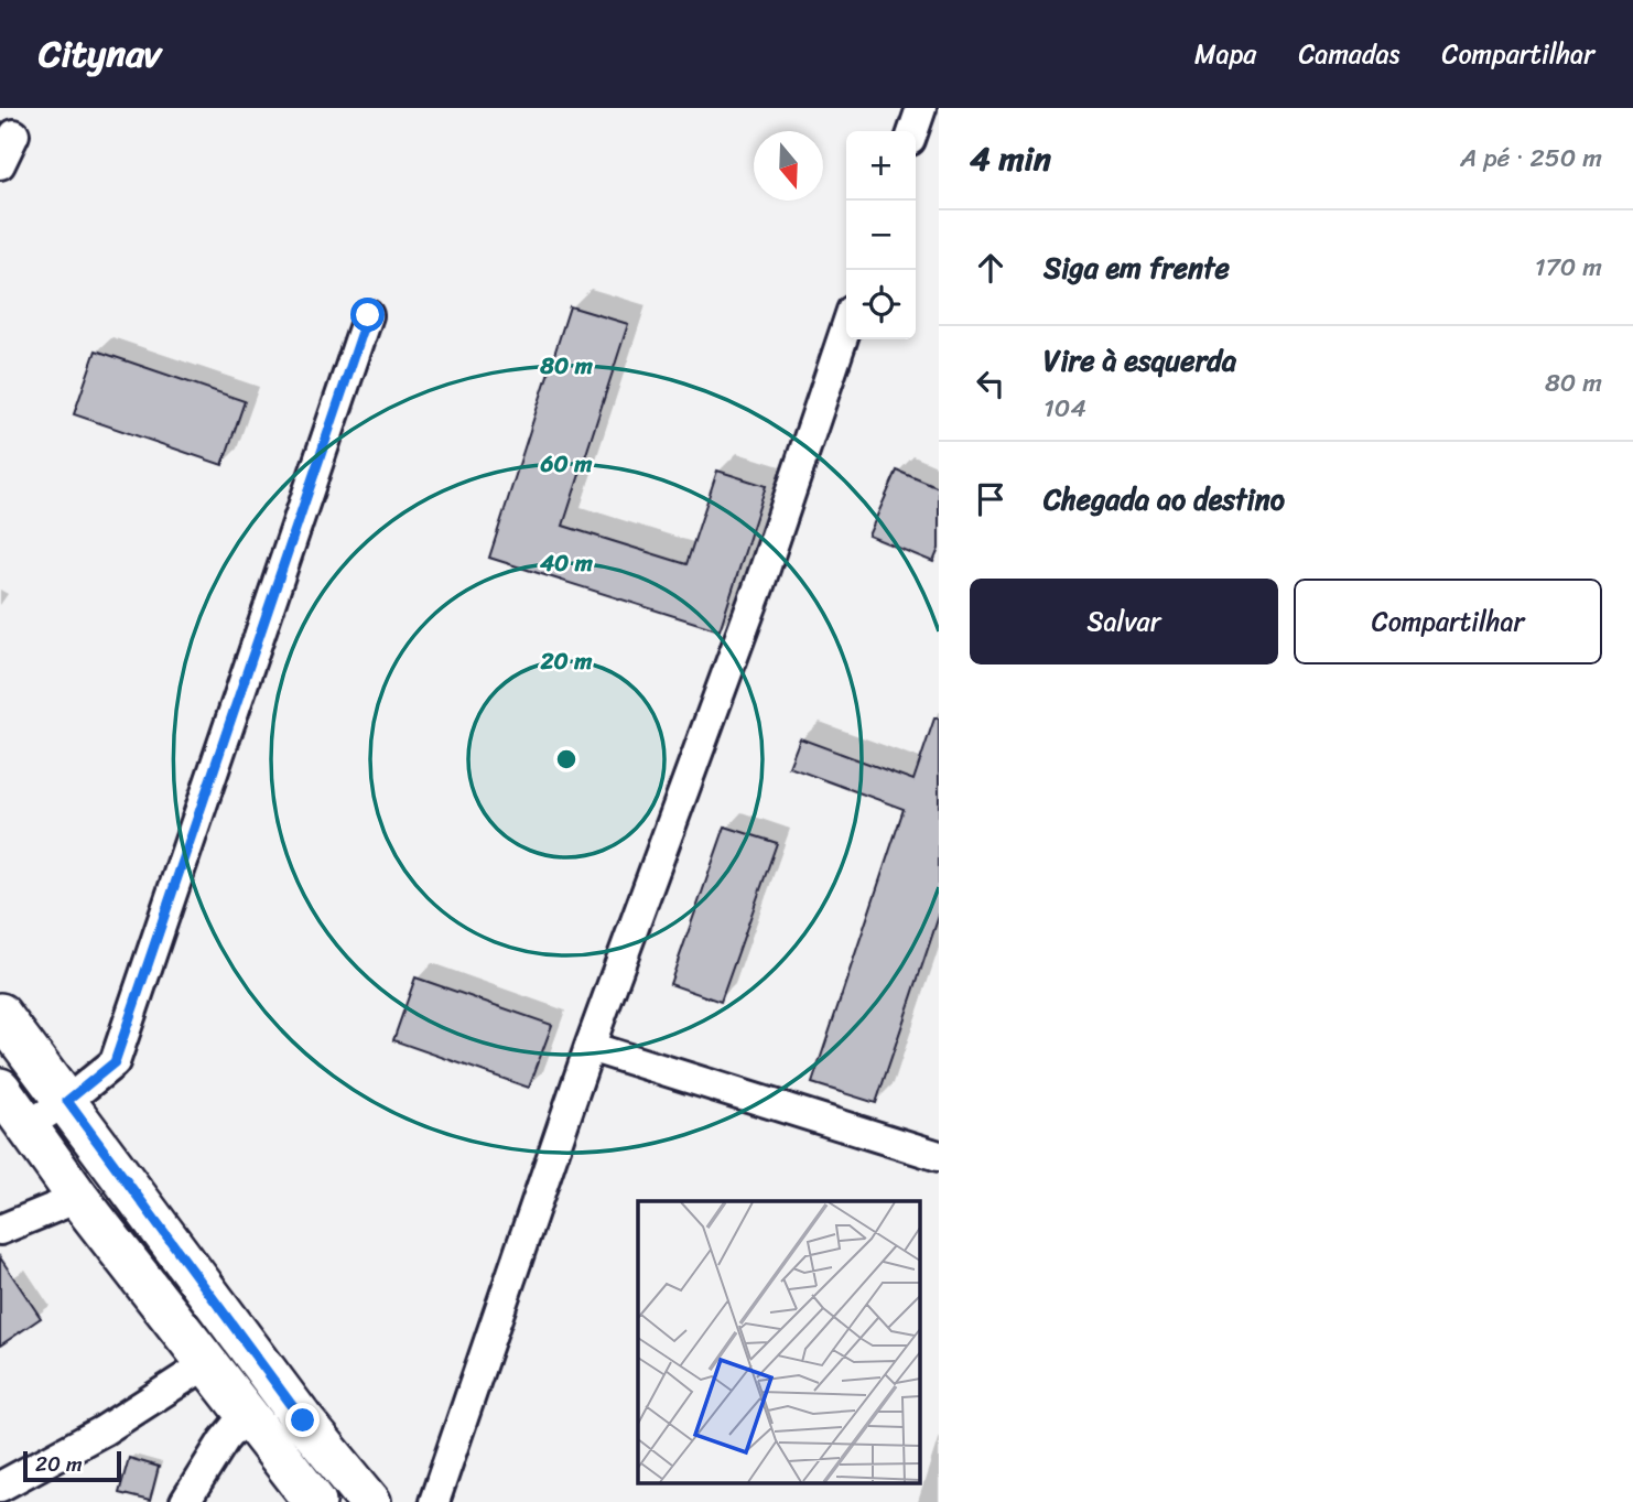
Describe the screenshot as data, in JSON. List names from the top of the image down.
{
  "scale_bar": "20 m",
  "north": "bottom",
  "page": {
    "header": "Citynav",
    "nav": ["Mapa", "Camadas", "Compartilhar"],
    "heading": ["4 min", "A pé · 250 m"],
    "map_buttons": ["+", "−"],
    "list": [
      ["Siga em frente", "170 m"],
      ["Vire à esquerda", "104", "80 m"],
      "Chegada ao destino"
    ],
    "buttons": ["Salvar", "Compartilhar"],
    "scale": "20 m"
  },
  "rings": [
    "80 m",
    "60 m",
    "40 m",
    "20 m"
  ]
}
